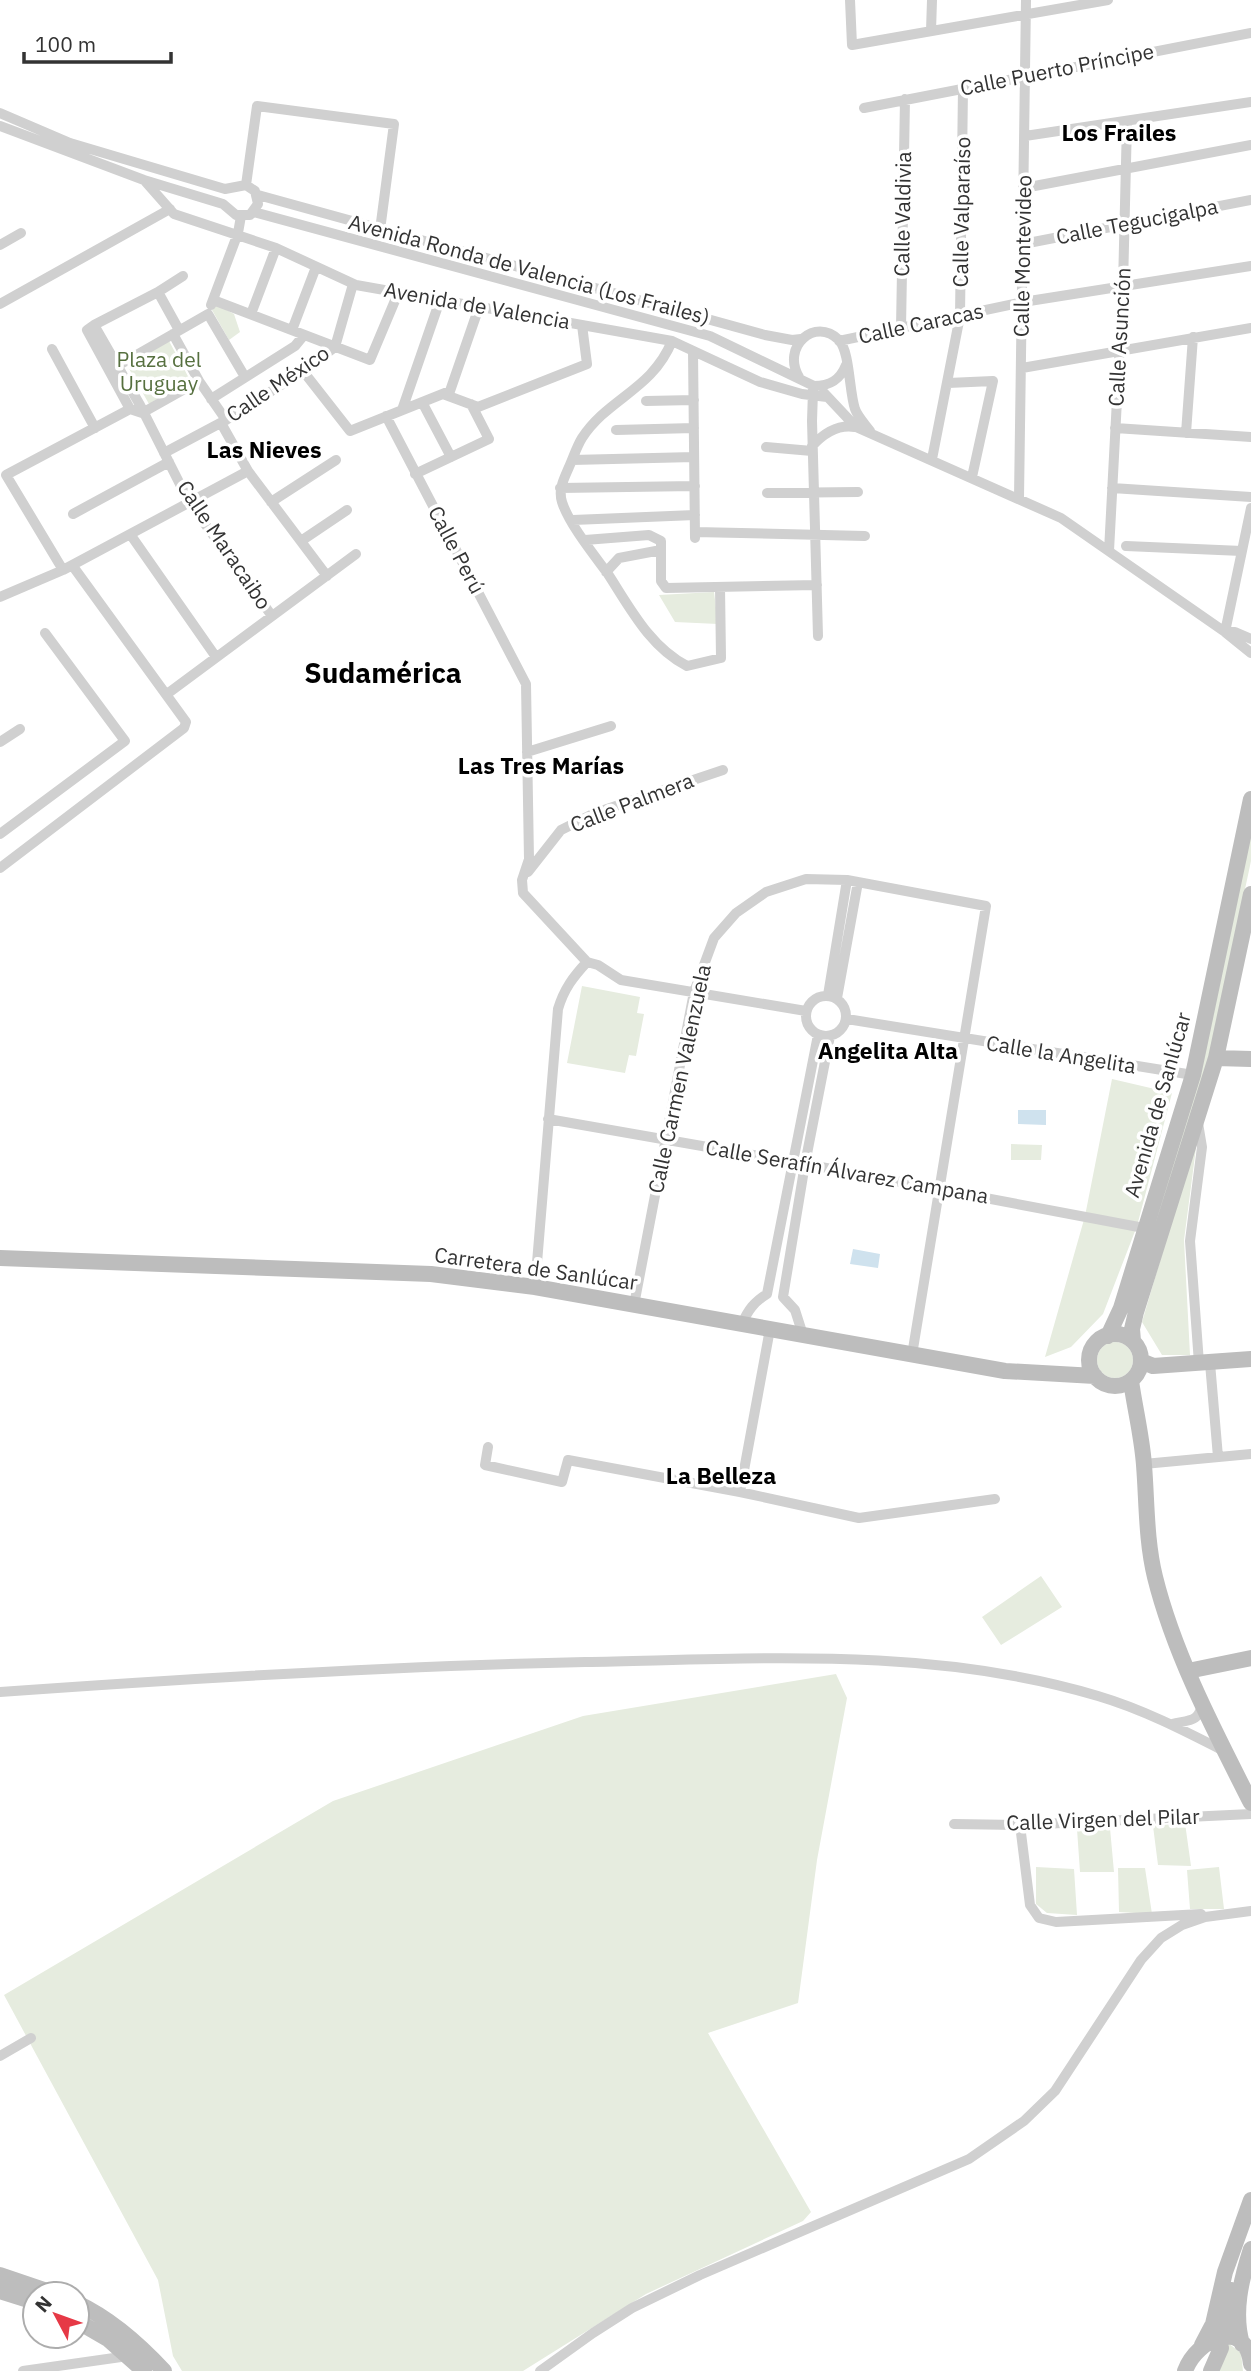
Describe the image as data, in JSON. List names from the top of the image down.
{
  "streets": {
    "main road": ["Avenida de Sanlúcar", "Carretera de Sanlúcar"],
    "street": [
      "Calle Puerto Príncipe",
      "Calle Valparaíso",
      "Calle Valdivia",
      "Calle Tegucigalpa",
      "Calle Montevideo",
      "Avenida Ronda de Valencia (Los Frailes)",
      "Avenida de Valencia",
      "Calle Caracas",
      "Calle Asunción",
      "Calle México",
      "Calle Maracaibo",
      "Calle Perú",
      "Calle Palmera",
      "Calle la Angelita",
      "Calle Carmen Valenzuela",
      "Calle Serafín Álvarez Campana",
      "Calle Virgen del Pilar"
    ]
  },
  "crossings": [
    ["Calle Puerto Príncipe", "Calle Valparaíso"],
    ["Calle Puerto Príncipe", "Calle Valdivia"],
    ["Calle Puerto Príncipe", "Calle Montevideo"],
    ["Calle Valparaíso", "Calle Caracas"],
    ["Calle Valdivia", "Calle Caracas"],
    ["Calle Tegucigalpa", "Calle Montevideo"],
    ["Calle Tegucigalpa", "Calle Asunción"],
    ["Calle Montevideo", "Calle Caracas"],
    ["Avenida Ronda de Valencia (Los Frailes)", "Avenida de Valencia"],
    ["Avenida Ronda de Valencia (Los Frailes)", "Calle Caracas"],
    ["Avenida de Valencia", "Calle Caracas"],
    ["Avenida de Valencia", "Calle México"],
    ["Calle Caracas", "Calle Asunción"],
    ["Calle México", "Calle Maracaibo"],
    ["Calle la Angelita", "Calle Carmen Valenzuela"],
    ["Calle la Angelita", "Avenida de Sanlúcar"],
    ["Calle Carmen Valenzuela", "Calle Serafín Álvarez Campana"],
    ["Calle Carmen Valenzuela", "Carretera de Sanlúcar"],
    ["Avenida de Sanlúcar", "Calle Serafín Álvarez Campana"],
    ["Avenida de Sanlúcar", "Carretera de Sanlúcar"]
  ],
  "districts": [
    "Los Frailes",
    "Las Nieves",
    "Sudamérica",
    "Las Tres Marías",
    "Angelita Alta",
    "La Belleza"
  ],
  "parks": ["Plaza del Uruguay"],
  "scale_bar": "100 m",
  "north": "top left"
}
